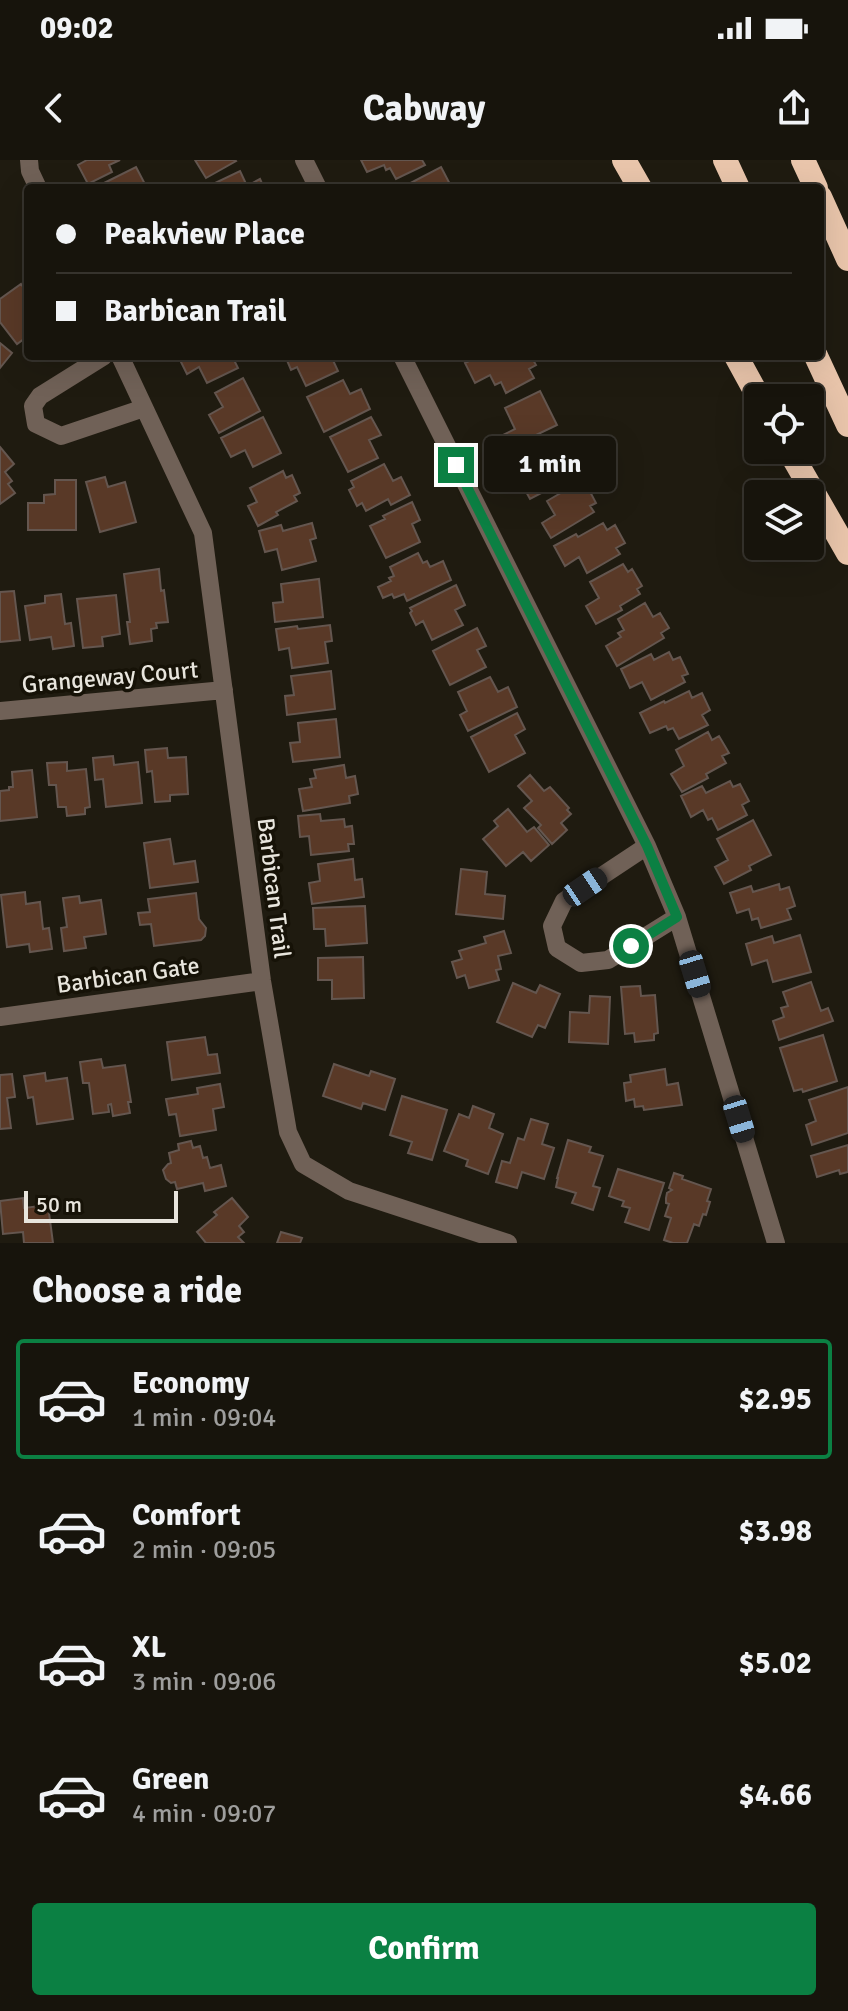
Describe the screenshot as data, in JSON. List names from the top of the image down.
{
  "streets": {
    "street": ["Grangeway Court", "Barbican Trail", "Barbican Gate"]
  },
  "crossings": [
    ["Grangeway Court", "Barbican Trail"],
    ["Barbican Trail", "Barbican Gate"]
  ],
  "scale_bar": "50 m",
  "page": {
    "status": "09:02",
    "header": "Cabway",
    "banner": ["Peakview Place", "Barbican Trail"],
    "bubble": "1 min",
    "scale": "50 m",
    "heading": "Choose a ride",
    "list": [
      {
        "name": "Economy",
        "note": "1 min · 09:04",
        "value": "$2.95"
      },
      {
        "name": "Comfort",
        "note": "2 min · 09:05",
        "value": "$3.98"
      },
      {
        "name": "XL",
        "note": "3 min · 09:06",
        "value": "$5.02"
      },
      {
        "name": "Green",
        "note": "4 min · 09:07",
        "value": "$4.66"
      }
    ],
    "buttons": "Confirm"
  }
}
